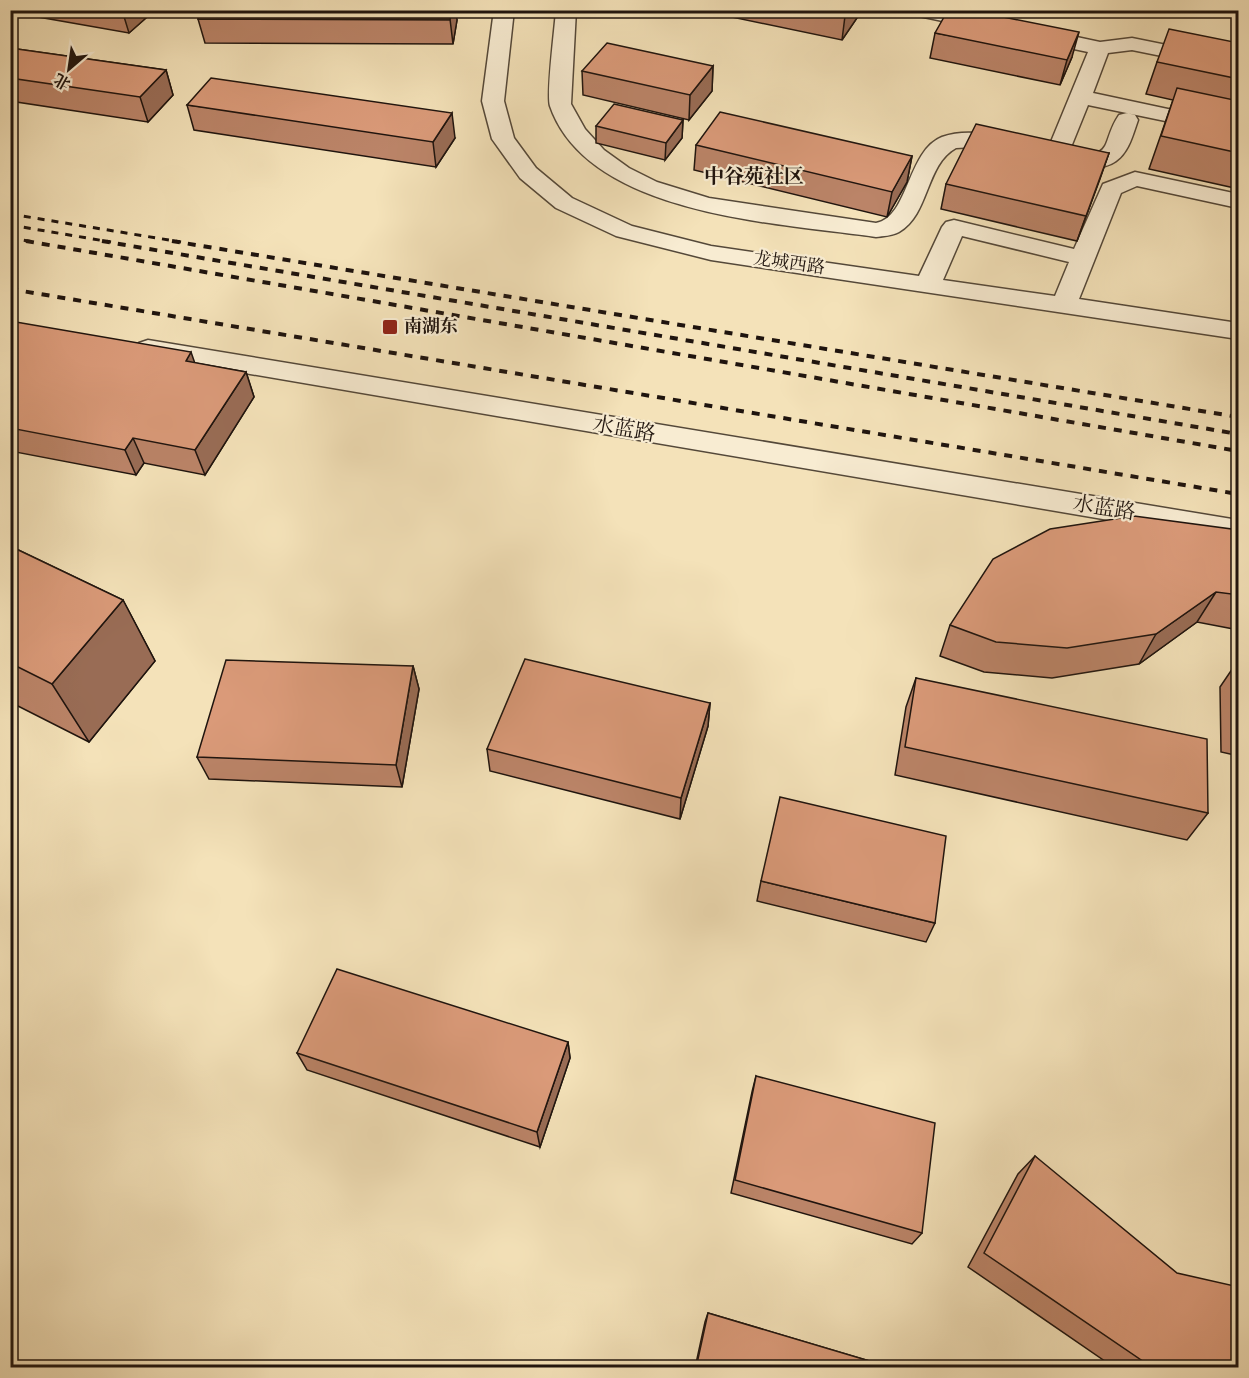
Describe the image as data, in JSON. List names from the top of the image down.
{
  "streets": {
    "street": ["龙城西路", "水蓝路"]
  },
  "districts": ["中谷苑社区"],
  "places": {
    "transit": ["南湖东"]
  },
  "north": "bottom left"
}
